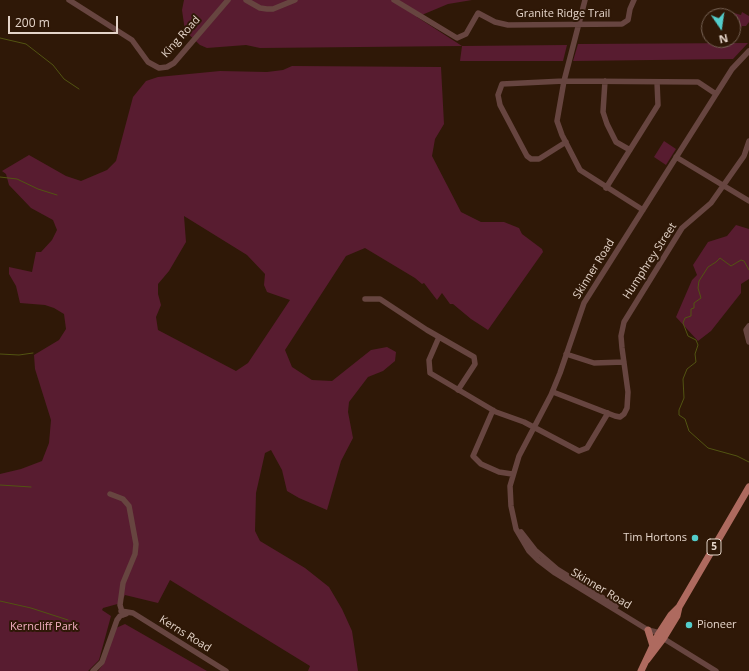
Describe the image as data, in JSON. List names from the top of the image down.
{
  "streets": {
    "main road": ["5"],
    "street": [
      "Granite Ridge Trail",
      "King Road",
      "Humphrey Street",
      "Skinner Road",
      "Kerns Road"
    ]
  },
  "crossings": [
    ["Skinner Road", "5"]
  ],
  "parks": ["Kerncliff Park"],
  "places": ["Tim Hortons", "Pioneer"],
  "scale_bar": "200 m",
  "north": "bottom"
}
